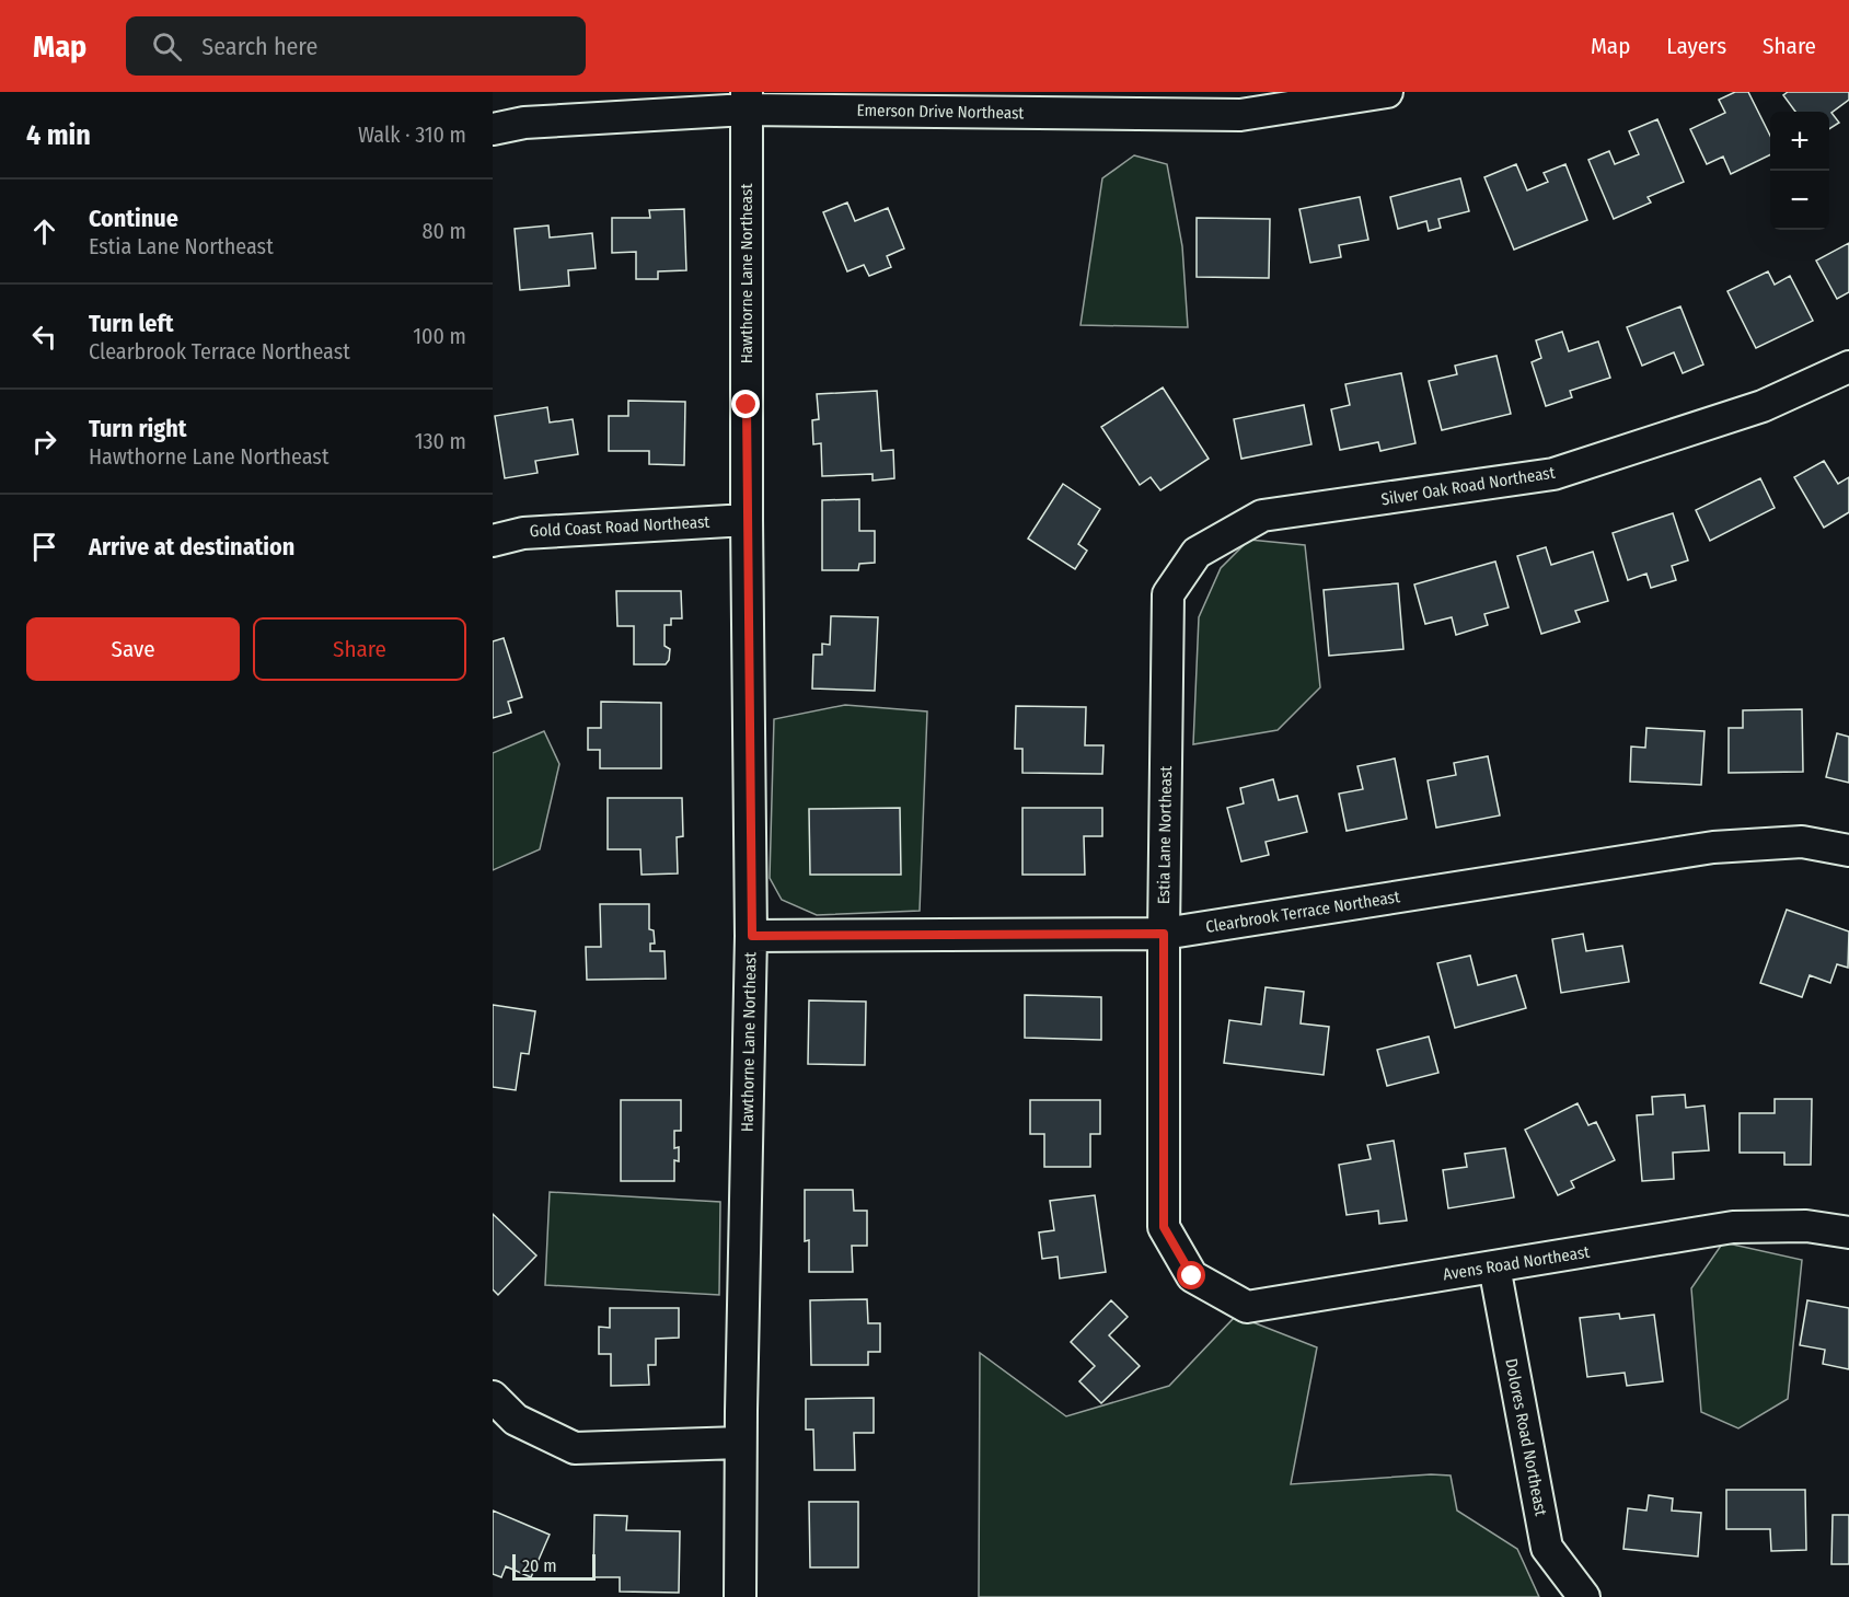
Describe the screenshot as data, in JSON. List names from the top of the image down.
{
  "streets": {
    "street": [
      "Emerson Drive Northeast",
      "Hawthorne Lane Northeast",
      "Silver Oak Road Northeast",
      "Gold Coast Road Northeast",
      "Estia Lane Northeast",
      "Clearbrook Terrace Northeast",
      "Avens Road Northeast",
      "Dolores Road Northeast"
    ]
  },
  "crossings": [
    ["Emerson Drive Northeast", "Hawthorne Lane Northeast"],
    ["Hawthorne Lane Northeast", "Gold Coast Road Northeast"],
    ["Hawthorne Lane Northeast", "Clearbrook Terrace Northeast"],
    ["Silver Oak Road Northeast", "Estia Lane Northeast"],
    ["Estia Lane Northeast", "Clearbrook Terrace Northeast"],
    ["Estia Lane Northeast", "Avens Road Northeast"],
    ["Avens Road Northeast", "Dolores Road Northeast"]
  ],
  "scale_bar": "20 m",
  "page": {
    "header": "Map",
    "search": "Search here",
    "nav": ["Map", "Layers", "Share"],
    "heading": ["4 min", "Walk · 310 m"],
    "map_buttons": ["+", "−"],
    "list": [
      ["Continue", "Estia Lane Northeast", "80 m"],
      ["Turn left", "Clearbrook Terrace Northeast", "100 m"],
      ["Turn right", "Hawthorne Lane Northeast", "130 m"],
      "Arrive at destination"
    ],
    "buttons": ["Save", "Share"],
    "scale": "20 m"
  }
}
